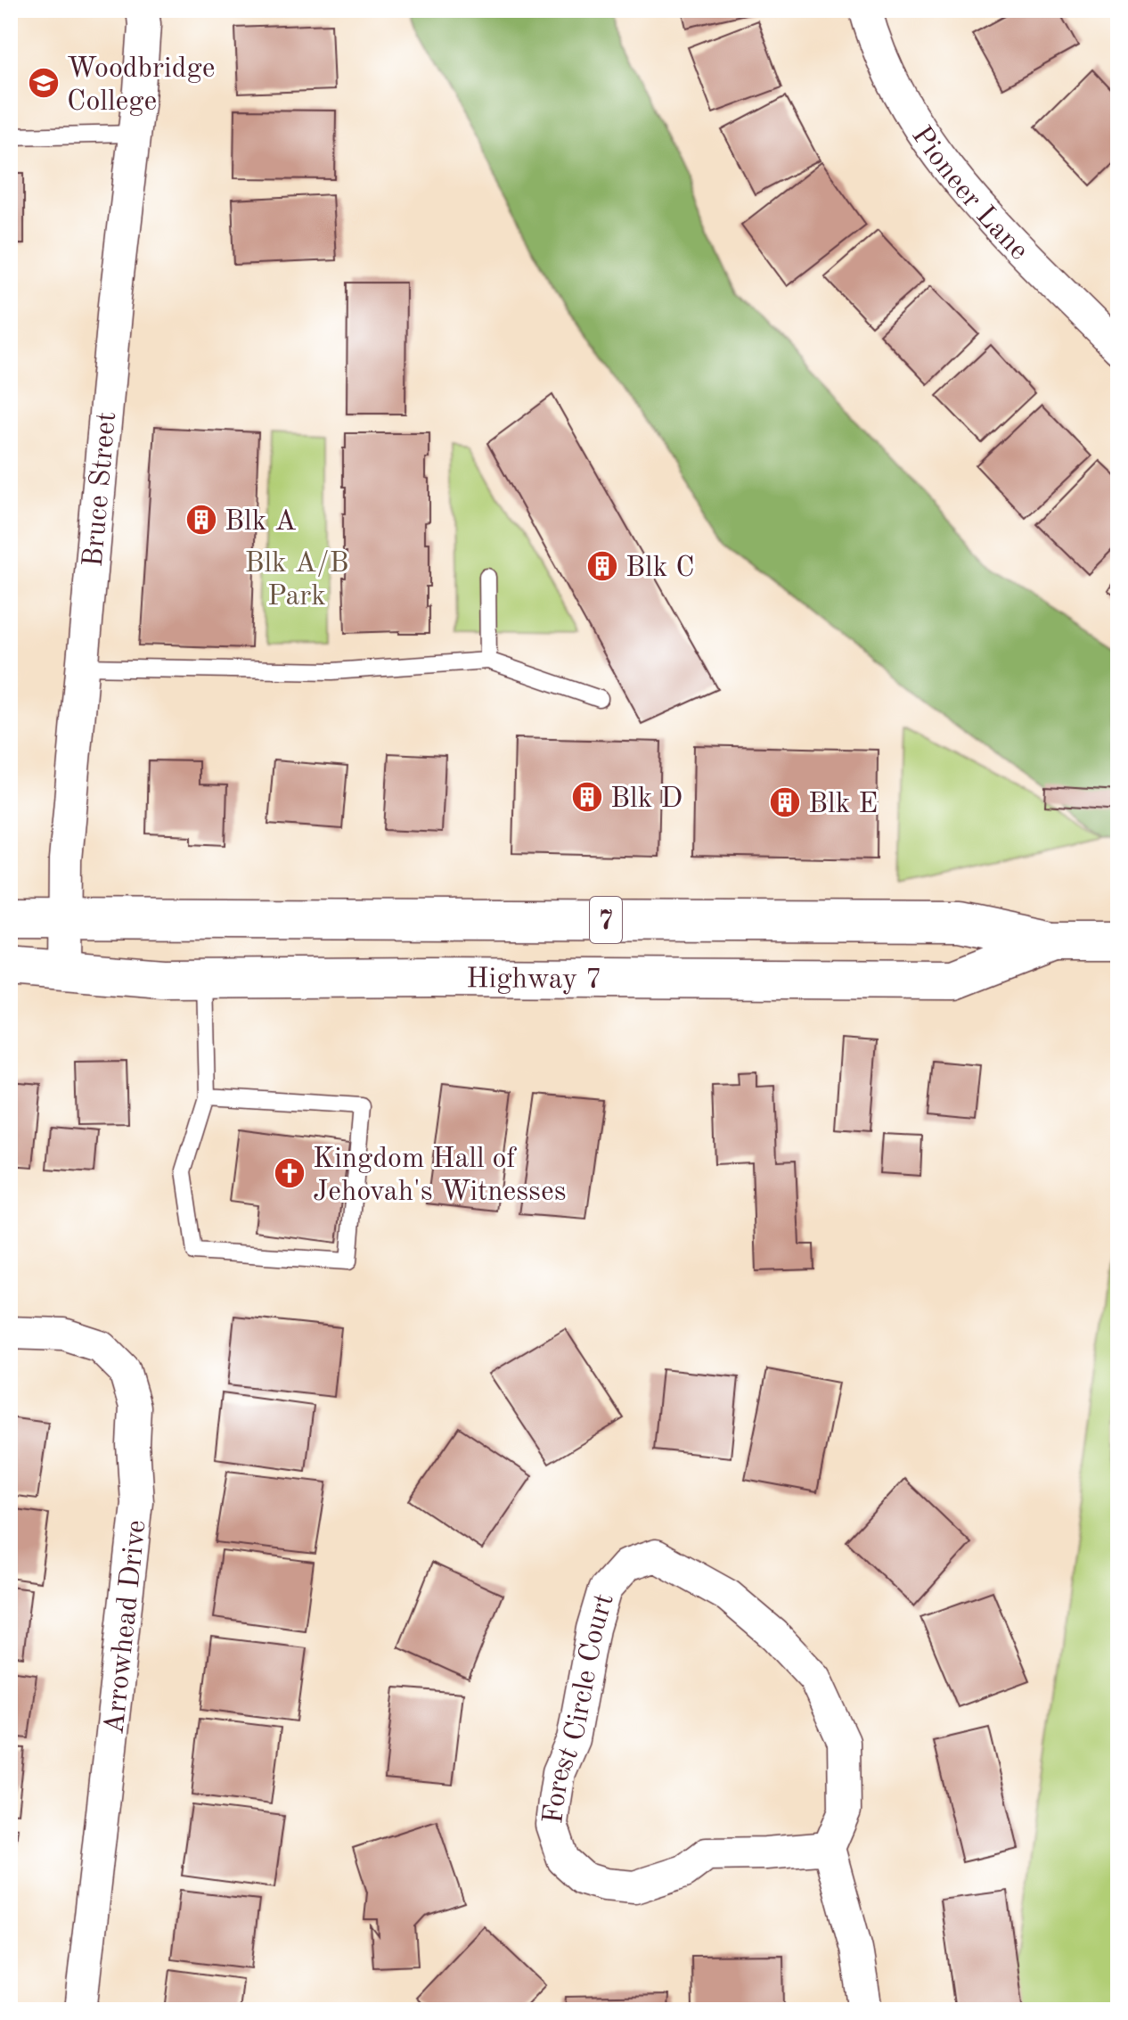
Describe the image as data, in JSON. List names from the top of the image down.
{
  "streets": {
    "main road": ["7", "Highway 7"],
    "street": [
      "Pioneer Lane",
      "Bruce Street",
      "Arrowhead Drive",
      "Forest Circle Court"
    ]
  },
  "crossings": [
    ["Bruce Street", "Highway 7"]
  ],
  "parks": ["Blk A/B Park"],
  "places": {
    "school or university": ["Woodbridge College"],
    "building": [
      "Blk A",
      "Blk C",
      "Blk D",
      "Blk E"
    ],
    "church": ["Kingdom Hall of Jehovah's Witnesses"]
  }
}
